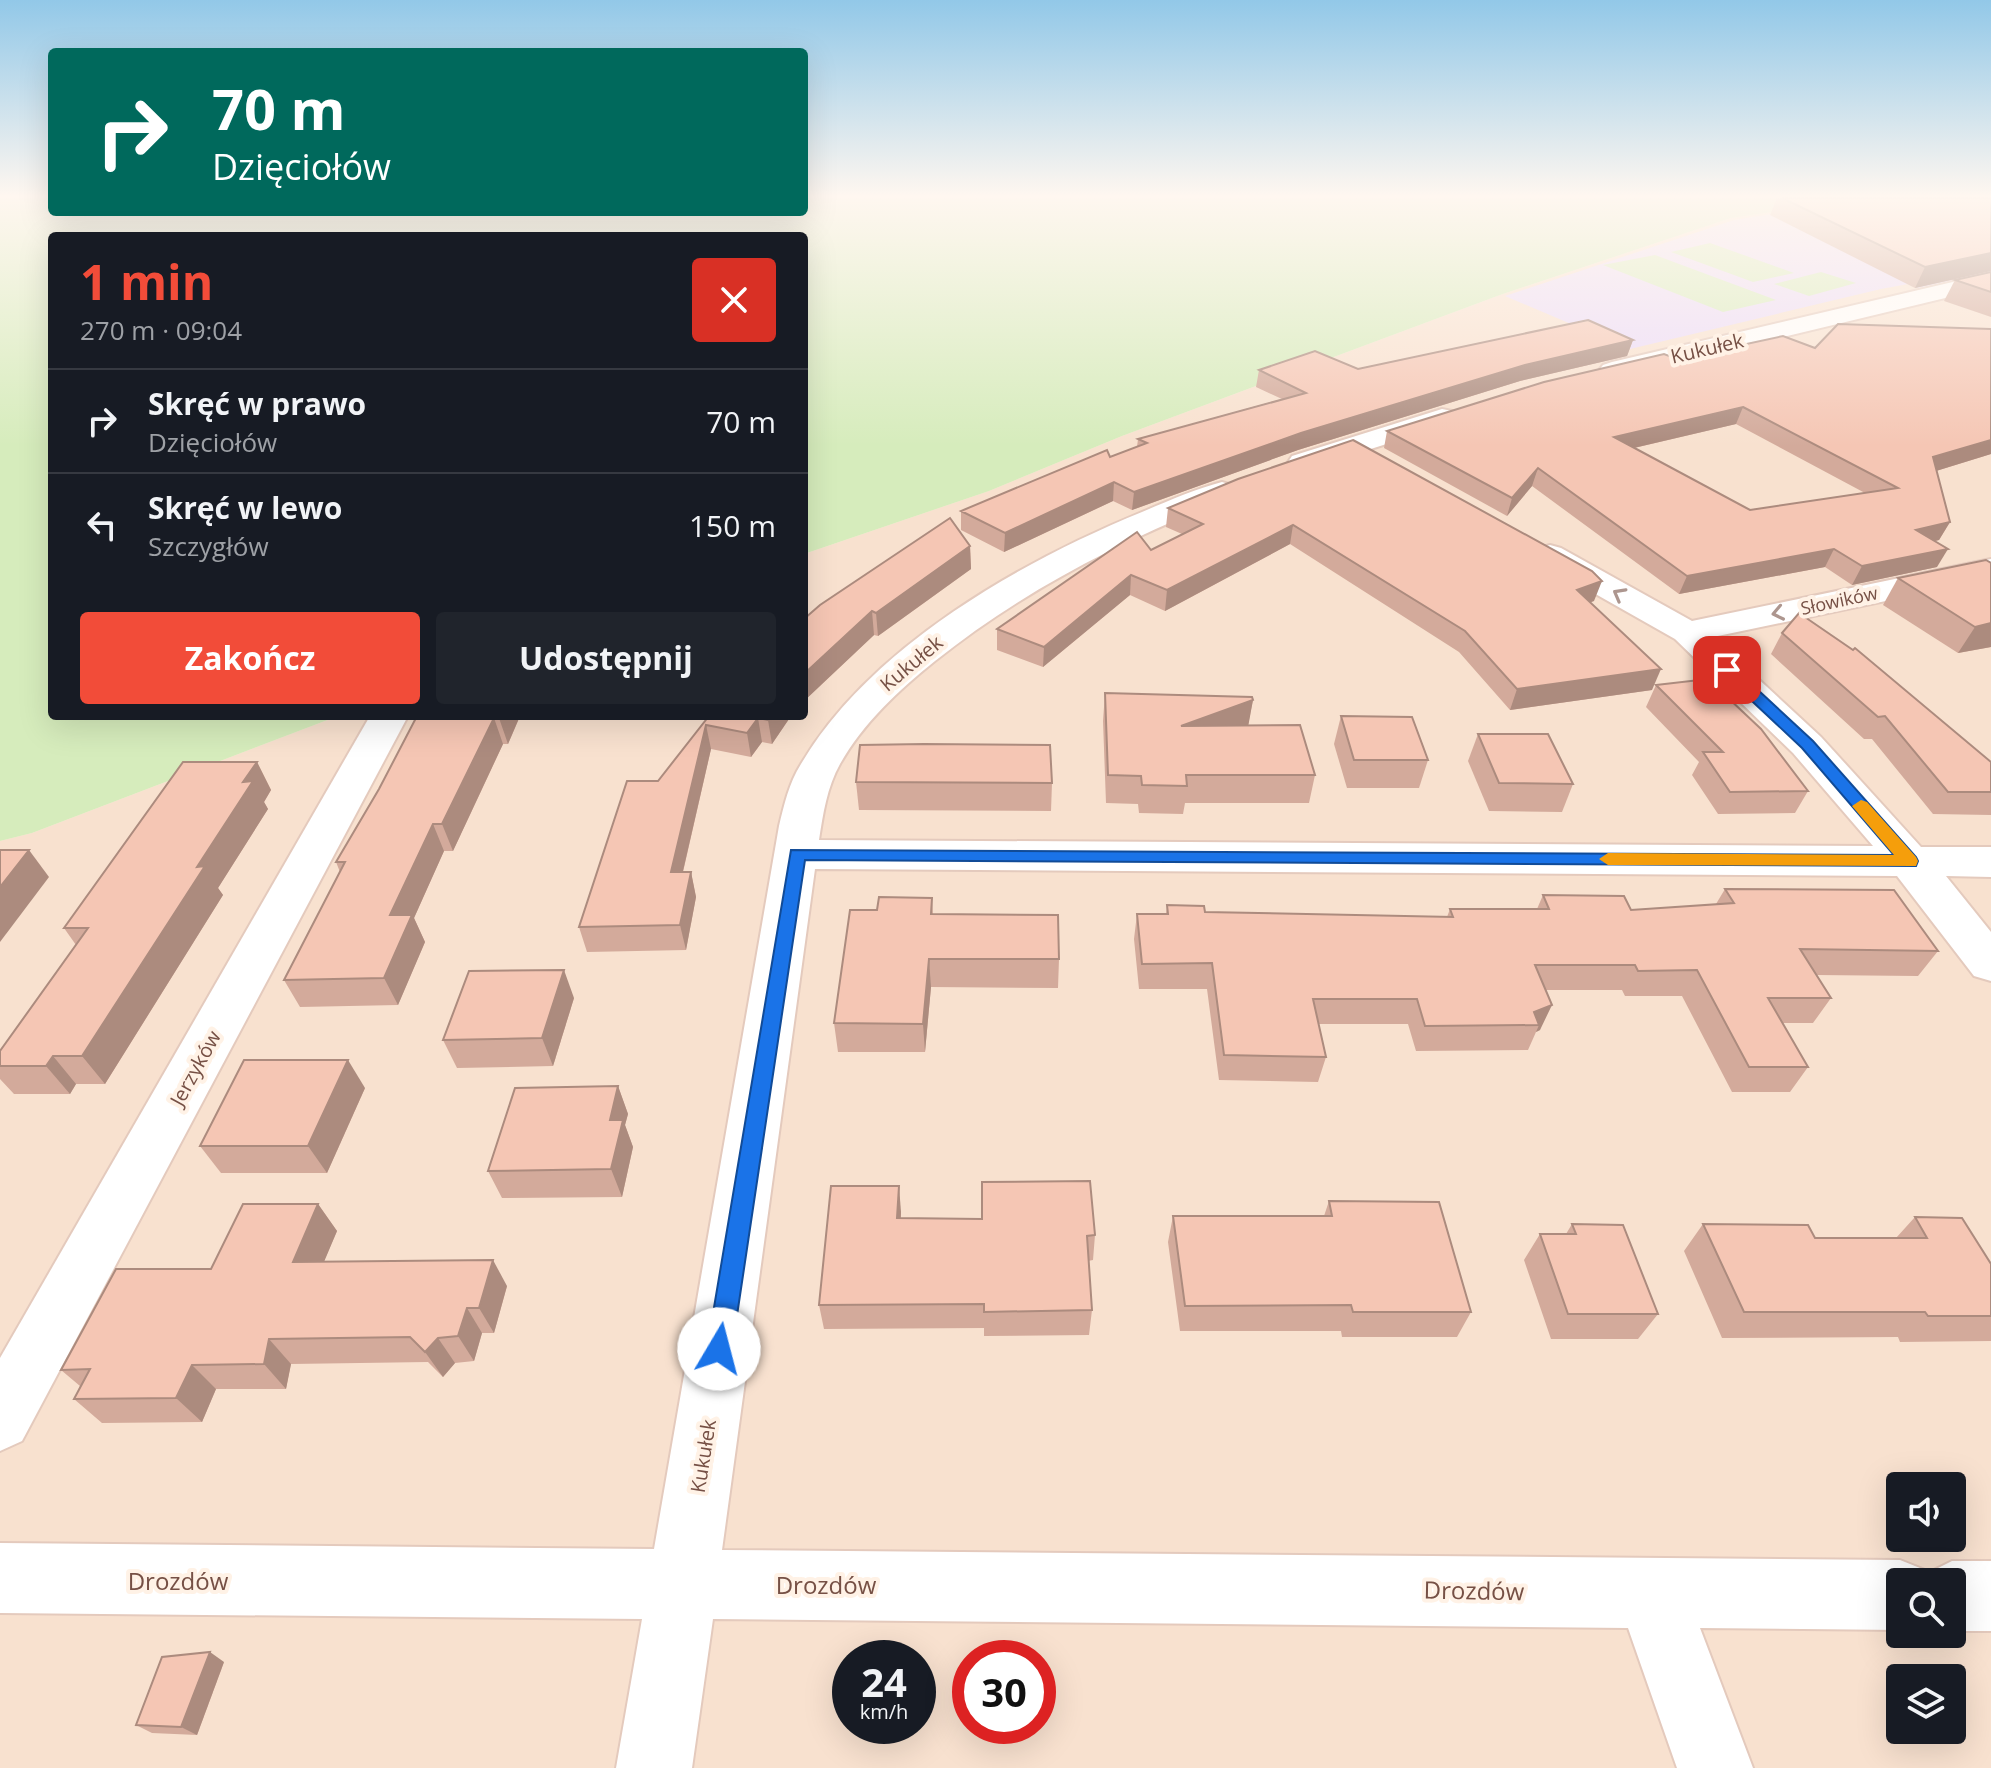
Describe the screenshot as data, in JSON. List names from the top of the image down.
{
  "streets": {
    "street": [
      "Kukułek",
      "Słowików",
      "Jerzyków",
      "Drozdów"
    ]
  },
  "crossings": [
    ["Kukułek", "Drozdów"]
  ],
  "page": {
    "turn": ["70 m", "Dzięciołów"],
    "heading": ["1 min", "270 m · 09:04"],
    "list": [
      {
        "name": "Skręć w prawo",
        "note": "Dzięciołów",
        "value": "70 m"
      },
      {
        "name": "Skręć w lewo",
        "note": "Szczygłów",
        "value": "150 m"
      }
    ],
    "buttons": ["Zakończ", "Udostępnij"],
    "speed": "24 km/h",
    "limit": "30"
  }
}
